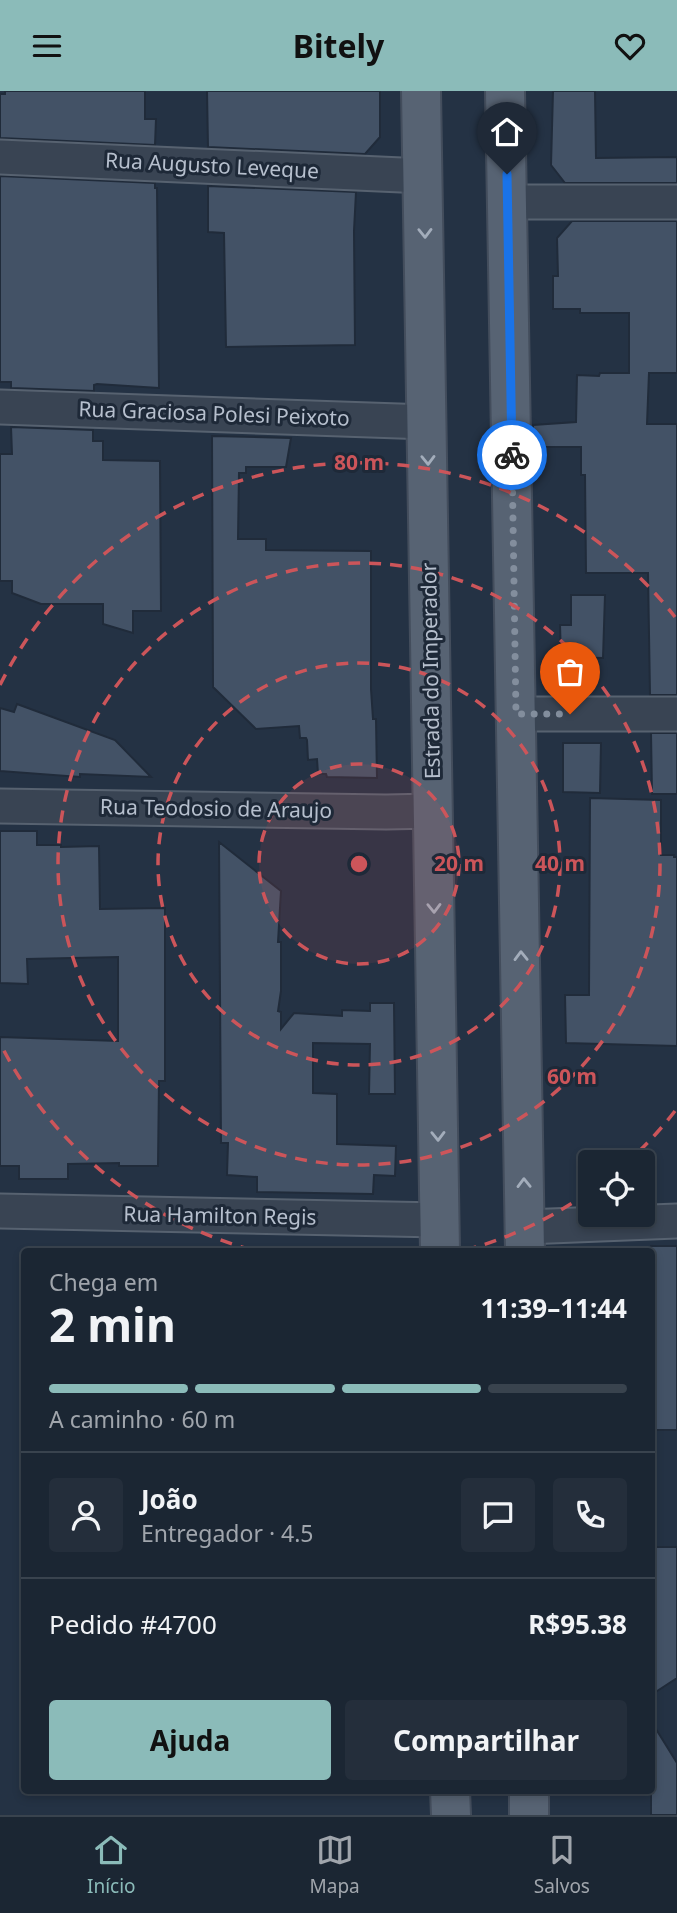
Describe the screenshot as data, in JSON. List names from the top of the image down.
{
  "streets": {
    "main road": ["Estrada do Imperador"],
    "street": [
      "Rua Augusto Leveque",
      "Rua Graciosa Polesi Peixoto",
      "Rua Teodosio de Araujo",
      "Rua Hamilton Regis"
    ]
  },
  "crossings": [
    ["Rua Augusto Leveque", "Estrada do Imperador"],
    ["Rua Graciosa Polesi Peixoto", "Estrada do Imperador"],
    ["Estrada do Imperador", "Rua Teodosio de Araujo"],
    ["Estrada do Imperador", "Rua Hamilton Regis"]
  ],
  "page": {
    "header": "Bitely",
    "heading": ["2 min", "Chega em", "11:39–11:44"],
    "panel": [
      "João",
      "Entregador · 4.5",
      "Pedido #4700",
      "R$95.38"
    ],
    "bar": "A caminho · 60 m",
    "buttons": ["Ajuda", "Compartilhar"],
    "tabs": ["Início", "Mapa", "Salvos"]
  },
  "rings": [
    "80 m",
    "20 m",
    "40 m",
    "60 m"
  ]
}
